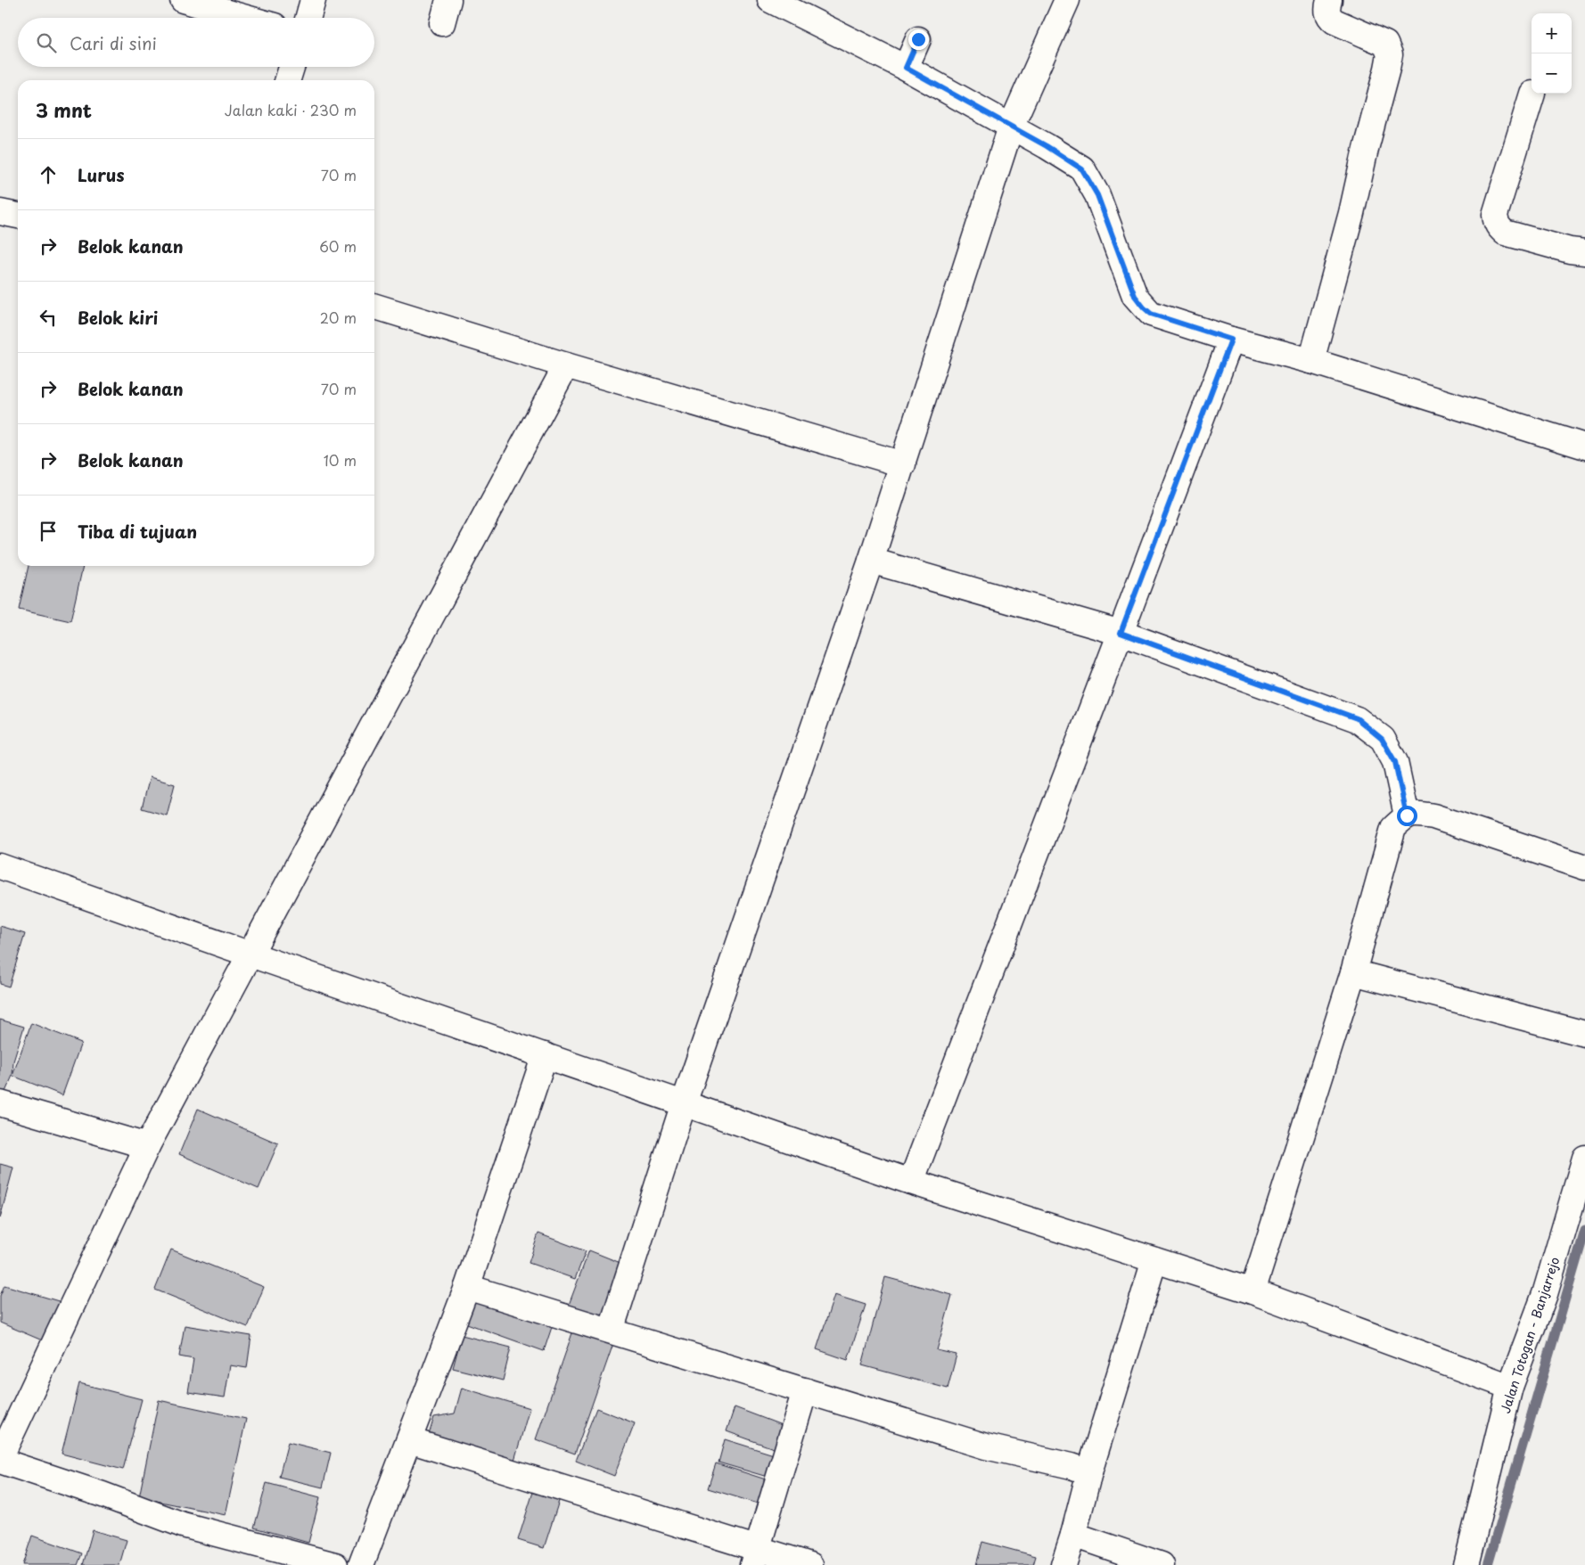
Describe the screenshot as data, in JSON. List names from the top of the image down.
{
  "streets": {
    "street": ["Jalan Totogan - Banjarrejo"]
  },
  "page": {
    "map_buttons": ["+", "−"],
    "search": "Cari di sini",
    "heading": ["3 mnt", "Jalan kaki · 230 m"],
    "list": [
      ["Lurus", "70 m"],
      ["Belok kanan", "60 m"],
      ["Belok kiri", "20 m"],
      ["Belok kanan", "70 m"],
      ["Belok kanan", "10 m"],
      "Tiba di tujuan"
    ]
  }
}
